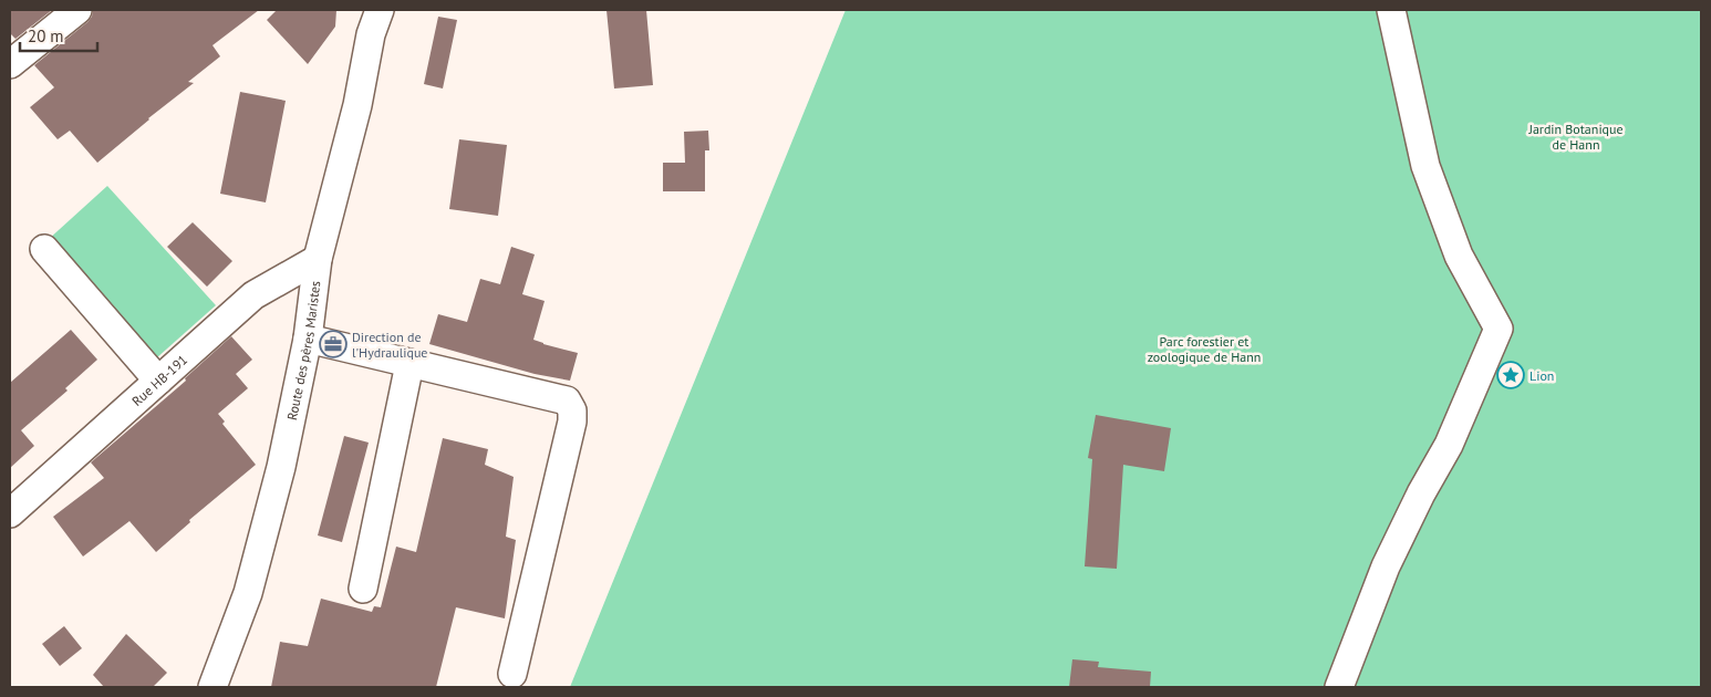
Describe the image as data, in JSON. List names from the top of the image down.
{
  "streets": {
    "street": ["Route des pères Maristes", "Rue HB-191"]
  },
  "crossings": [
    ["Route des pères Maristes", "Rue HB-191"]
  ],
  "parks": ["Jardin Botanique de Hann", "Parc forestier et zoologique de Hann"],
  "places": {
    "office": ["Direction de l'Hydraulique"],
    "place": ["Lion"]
  },
  "scale_bar": "20 m"
}
